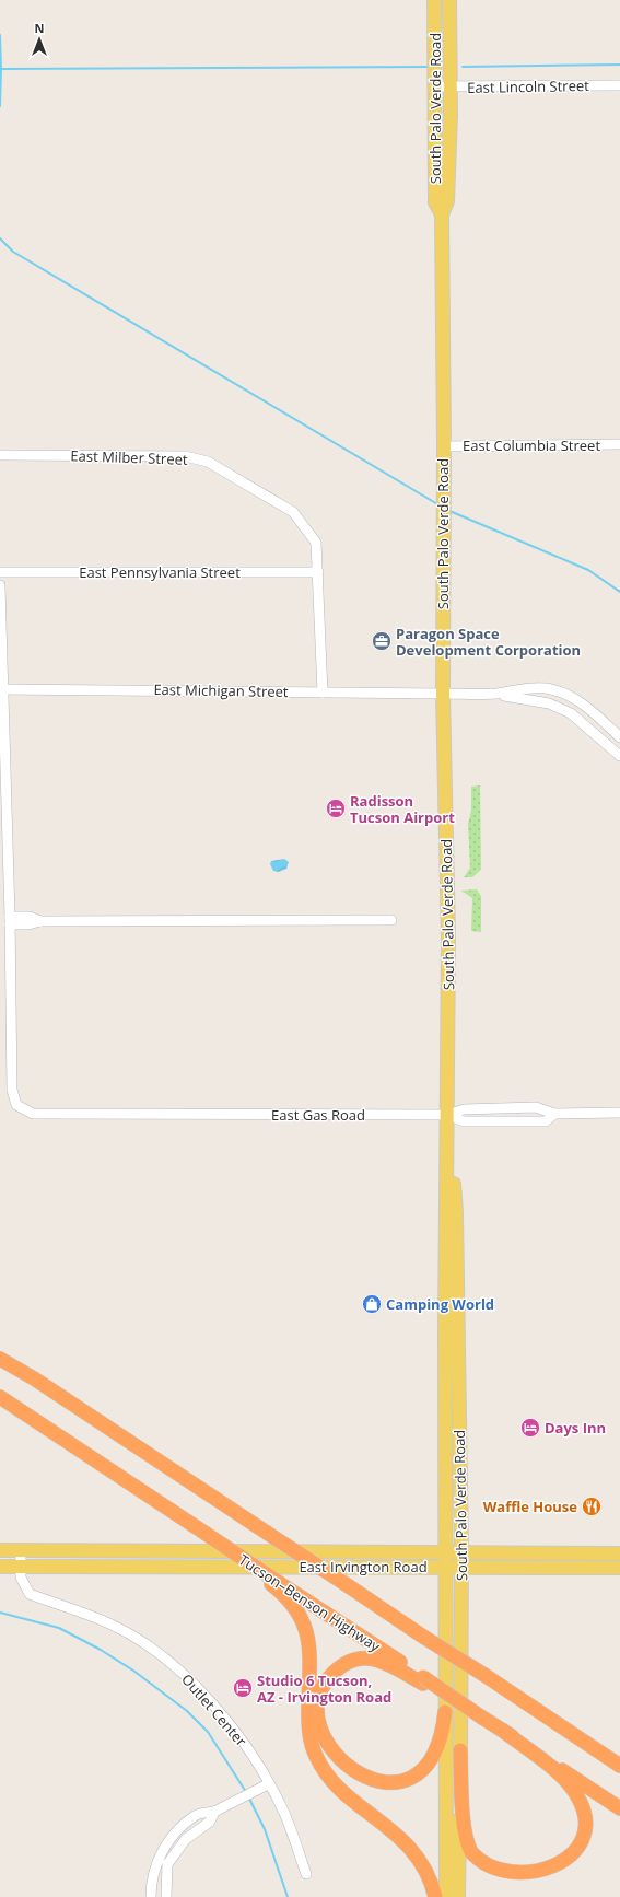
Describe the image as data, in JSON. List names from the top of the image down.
{
  "streets": {
    "highway": ["Tucson–Benson Highway"],
    "main road": ["South Palo Verde Road", "East Irvington Road"],
    "street": [
      "East Lincoln Street",
      "East Columbia Street",
      "East Milber Street",
      "East Pennsylvania Street",
      "East Michigan Street",
      "East Gas Road",
      "Outlet Center"
    ]
  },
  "crossings": [
    ["East Lincoln Street", "South Palo Verde Road"],
    ["South Palo Verde Road", "East Columbia Street"],
    ["South Palo Verde Road", "East Michigan Street"],
    ["South Palo Verde Road", "East Gas Road"],
    ["South Palo Verde Road", "East Irvington Road"],
    ["East Milber Street", "East Pennsylvania Street"],
    ["East Milber Street", "East Michigan Street"],
    ["East Irvington Road", "Outlet Center"]
  ],
  "places": {
    "office": ["Paragon Space Development Corporation"],
    "hotel": ["Radisson Tucson Airport", "Days Inn", "Studio 6 Tucson, AZ - Irvington Road"],
    "shop": ["Camping World"],
    "restaurant": ["Waffle House"]
  },
  "north": "top"
}
